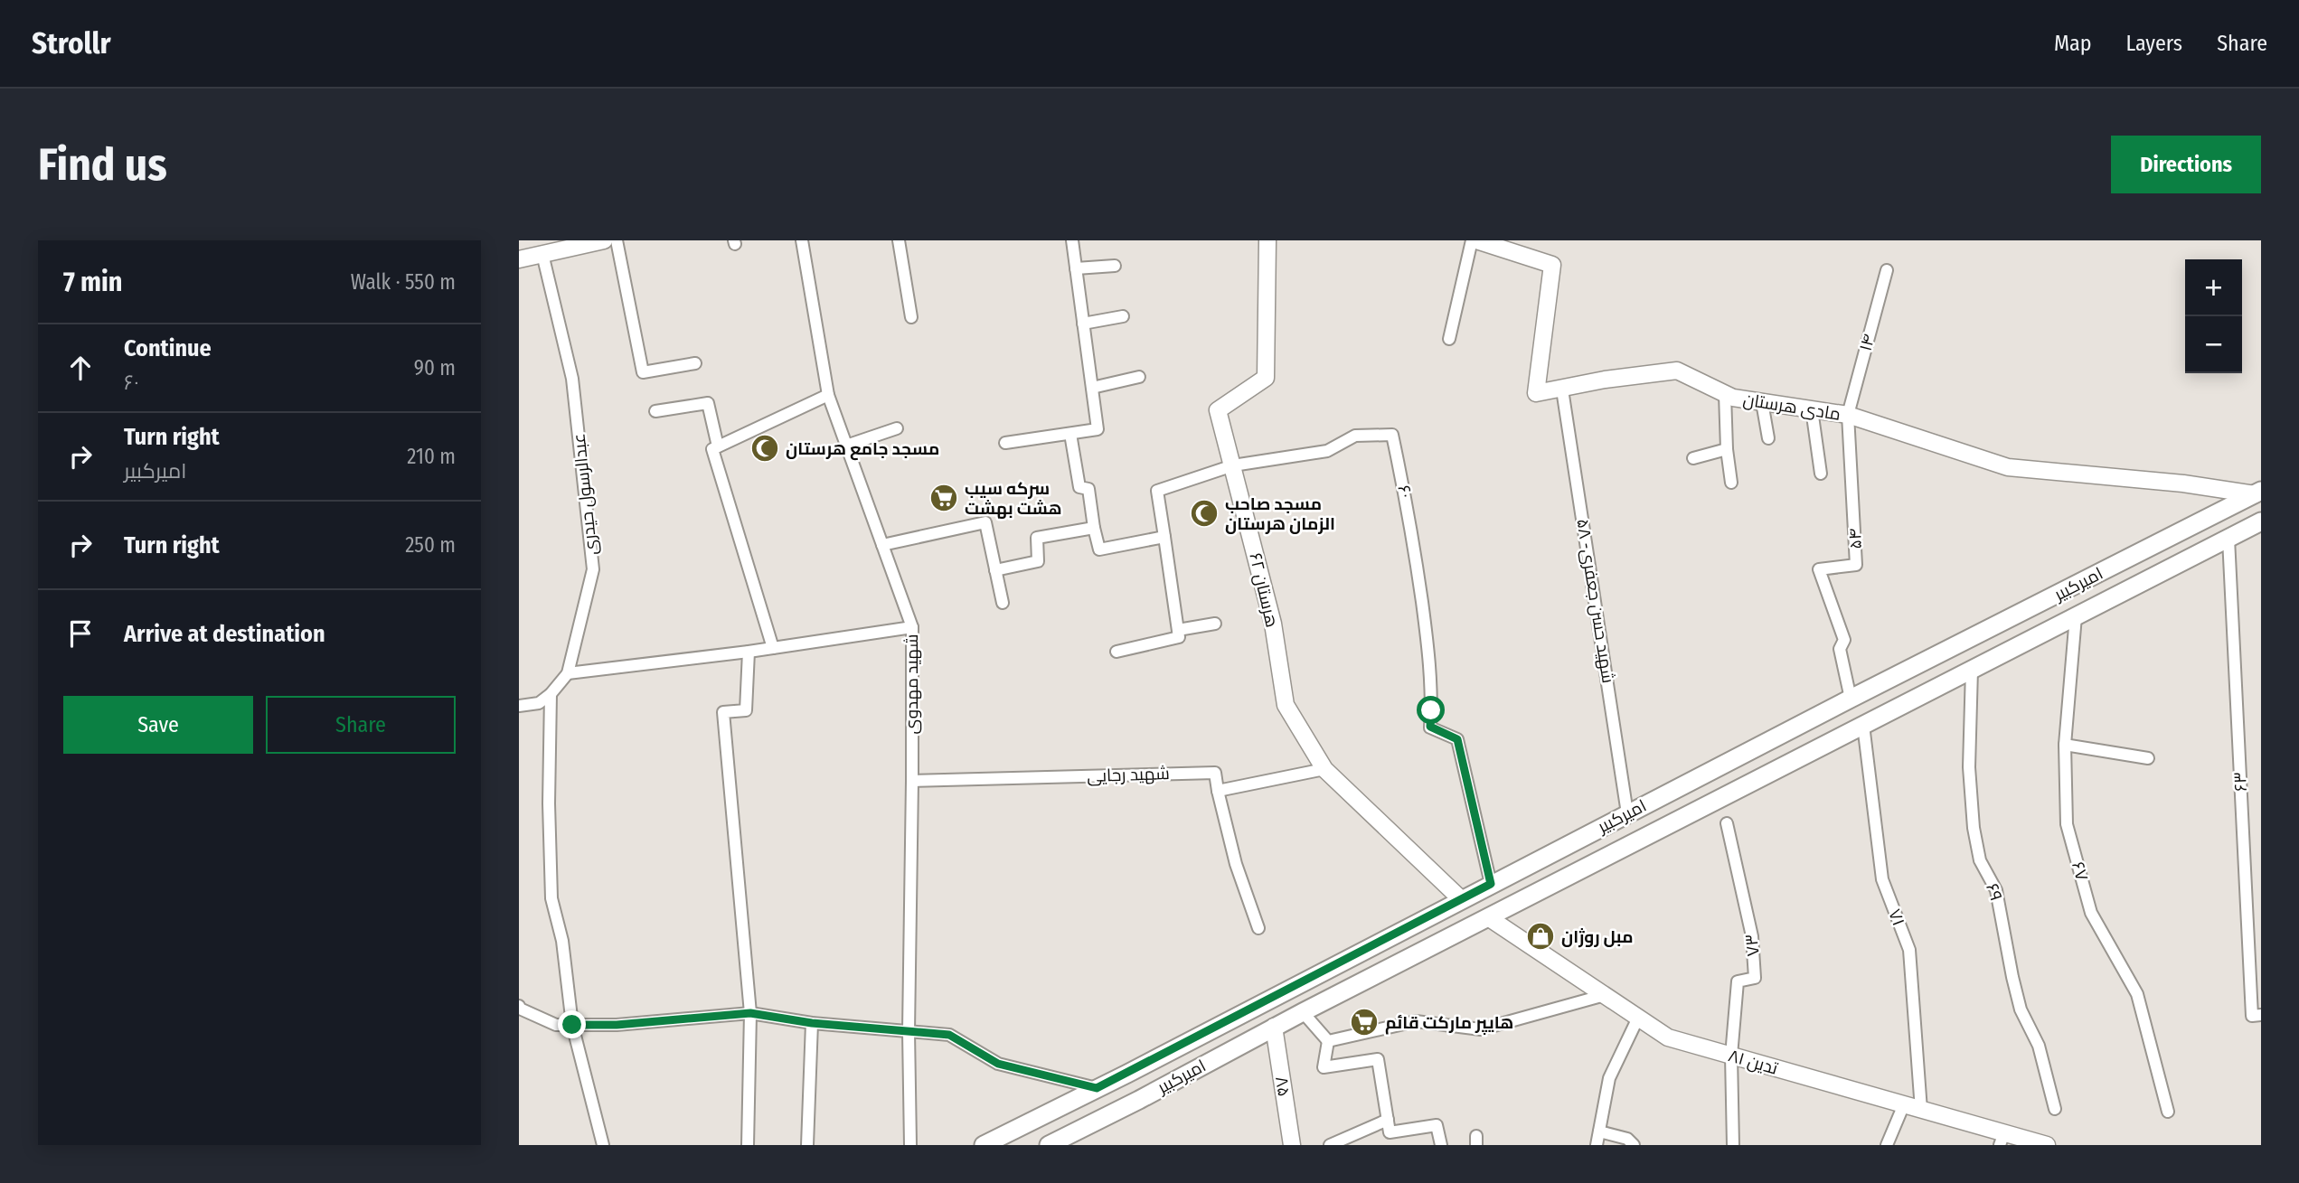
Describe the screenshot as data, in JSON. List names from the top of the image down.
{
  "streets": {
    "main road": ["امیرکبیر"],
    "street": [
      "۱۴",
      "مادی هرستان",
      "۶۰",
      "عبدالرسول حیدری",
      "۵۴",
      "هرستان ۶۲",
      "شهید حسن جعفری- ۵۸",
      "شهید مهدوی",
      "شهید رجایی",
      "۶۳",
      "۶۷",
      "۶۹",
      "۷۱",
      "۷۳",
      "تدین ۸۱",
      "۸۵"
    ]
  },
  "crossings": [
    ["۱۴", "مادی هرستان"],
    ["۱۴", "۵۴"],
    ["مادی هرستان", "۵۴"],
    ["مادی هرستان", "امیرکبیر"],
    ["مادی هرستان", "شهید حسن جعفری- ۵۸"],
    ["۶۰", "امیرکبیر"],
    ["۶۰", "هرستان ۶۲"],
    ["۵۴", "امیرکبیر"],
    ["امیرکبیر", "هرستان ۶۲"],
    ["امیرکبیر", "شهید حسن جعفری- ۵۸"],
    ["امیرکبیر", "۶۳"],
    ["امیرکبیر", "۶۷"],
    ["امیرکبیر", "۶۹"],
    ["امیرکبیر", "۷۱"],
    ["امیرکبیر", "تدین ۸۱"],
    ["امیرکبیر", "۸۵"],
    ["شهید مهدوی", "شهید رجایی"],
    ["۷۱", "تدین ۸۱"],
    ["۷۳", "تدین ۸۱"]
  ],
  "places": {
    "mosque": ["مسجد جامع هرستان", "مسجد صاحب الزمان هرستان"],
    "supermarket": ["سرکه سیب هشت بهشت", "هایپر مارکت قائم"],
    "shop": ["مبل روژان"]
  },
  "page": {
    "header": "Strollr",
    "nav": ["Map", "Layers", "Share"],
    "buttons": [
      "Directions",
      ["Save", "Share"]
    ],
    "title": "Find us",
    "heading": ["7 min", "Walk · 550 m"],
    "map_buttons": ["+", "−"],
    "list": [
      ["Continue", "۶۰", "90 m"],
      ["Turn right", "امیرکبیر", "210 m"],
      ["Turn right", "250 m"],
      "Arrive at destination"
    ]
  }
}
